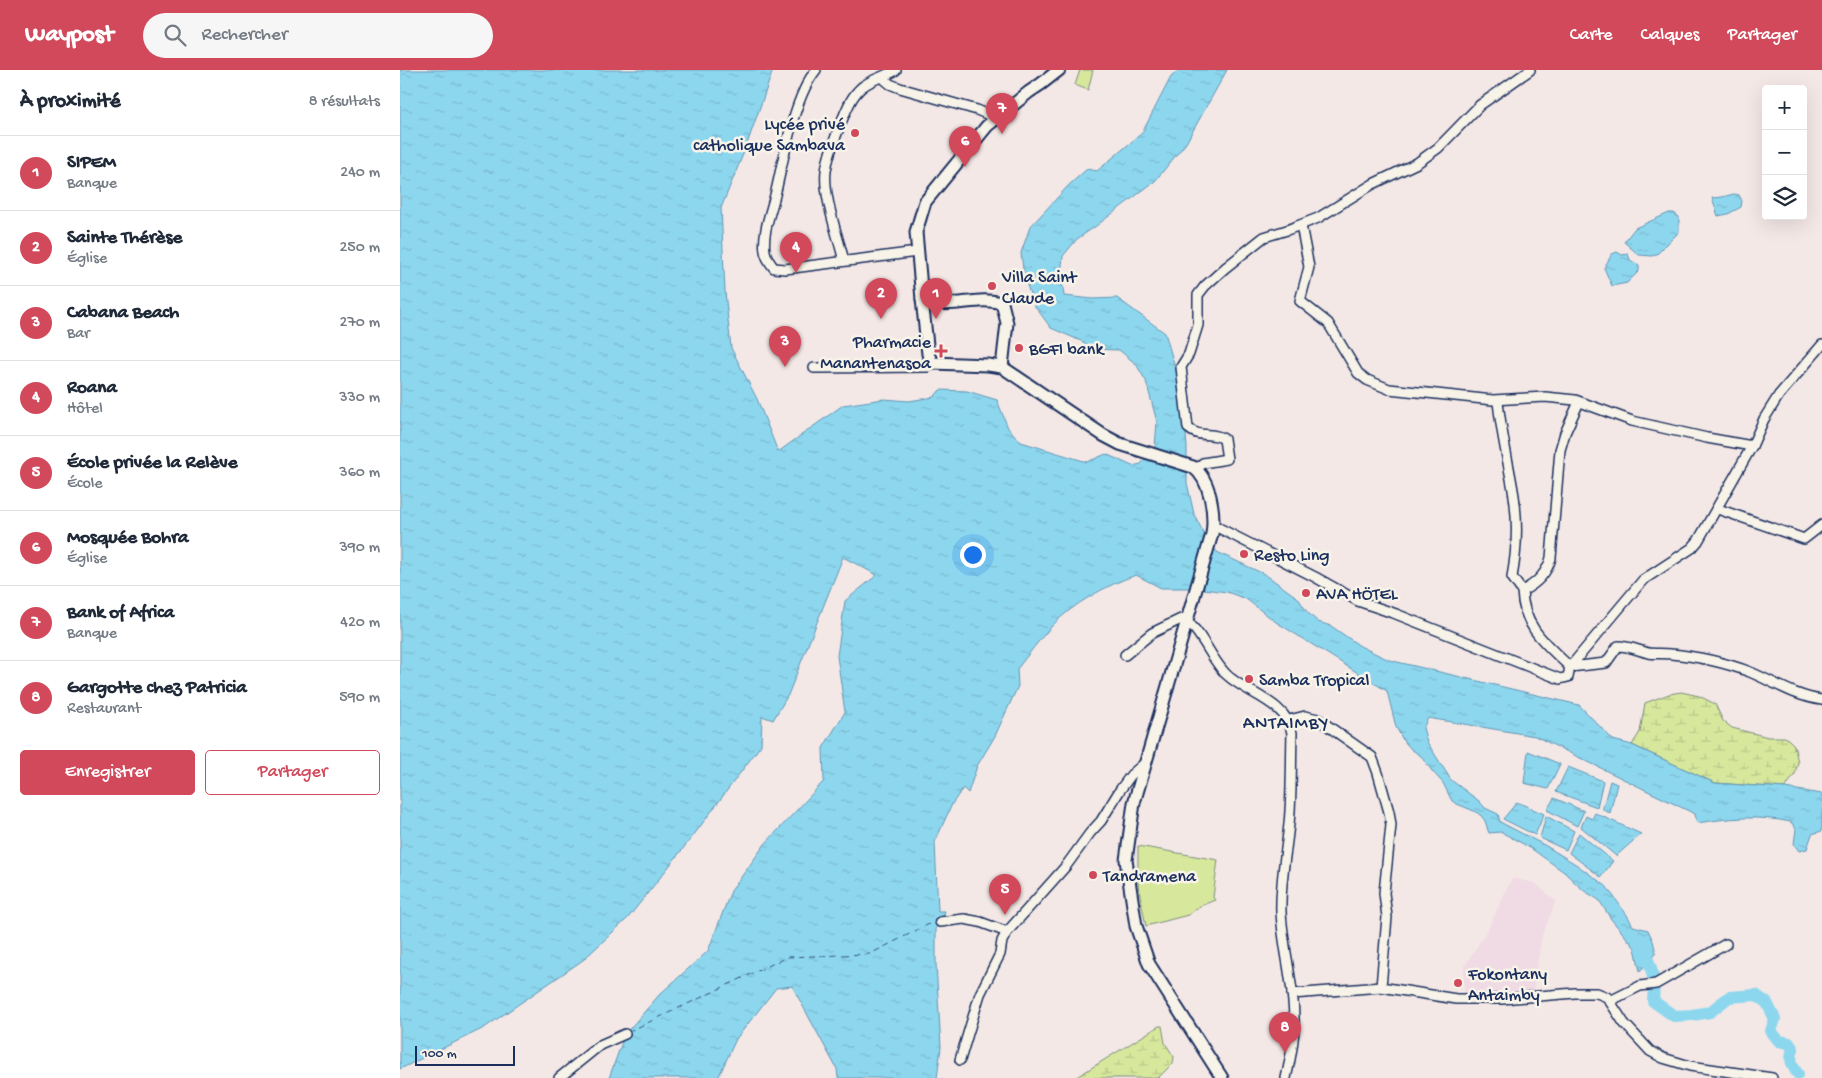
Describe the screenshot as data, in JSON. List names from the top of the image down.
{
  "districts": ["ANTAIMBY"],
  "places": {
    "other": [
      "Lycée privé catholique Sambava",
      "Villa Saint Claude",
      "BGFI bank",
      "Resto Ling",
      "AVA HÖTEL",
      "Samba Tropical",
      "Tandramena",
      "Fokontany Antaimby"
    ],
    "health": ["Pharmacie Manantenasoa"]
  },
  "scale_bar": "100 m",
  "page": {
    "header": "Waypost",
    "search": "Rechercher",
    "nav": ["Carte", "Calques", "Partager"],
    "heading": ["À proximité", "8 résultats"],
    "map_buttons": ["+", "−"],
    "pins": [
      "7",
      "6",
      "4",
      "1",
      "2",
      "3",
      "5",
      "8"
    ],
    "list": [
      {
        "mark": "1",
        "name": "SIPEM",
        "note": "Banque",
        "value": "240 m"
      },
      {
        "mark": "2",
        "name": "Sainte Thérèse",
        "note": "Église",
        "value": "250 m"
      },
      {
        "mark": "3",
        "name": "Cabana Beach",
        "note": "Bar",
        "value": "270 m"
      },
      {
        "mark": "4",
        "name": "Roana",
        "note": "Hôtel",
        "value": "330 m"
      },
      {
        "mark": "5",
        "name": "École privée la Relève",
        "note": "École",
        "value": "360 m"
      },
      {
        "mark": "6",
        "name": "Mosquée Bohra",
        "note": "Église",
        "value": "390 m"
      },
      {
        "mark": "7",
        "name": "Bank of Africa",
        "note": "Banque",
        "value": "420 m"
      },
      {
        "mark": "8",
        "name": "Gargotte chez Patricia",
        "note": "Restaurant",
        "value": "590 m"
      }
    ],
    "buttons": ["Enregistrer", "Partager"],
    "scale": "100 m"
  }
}
